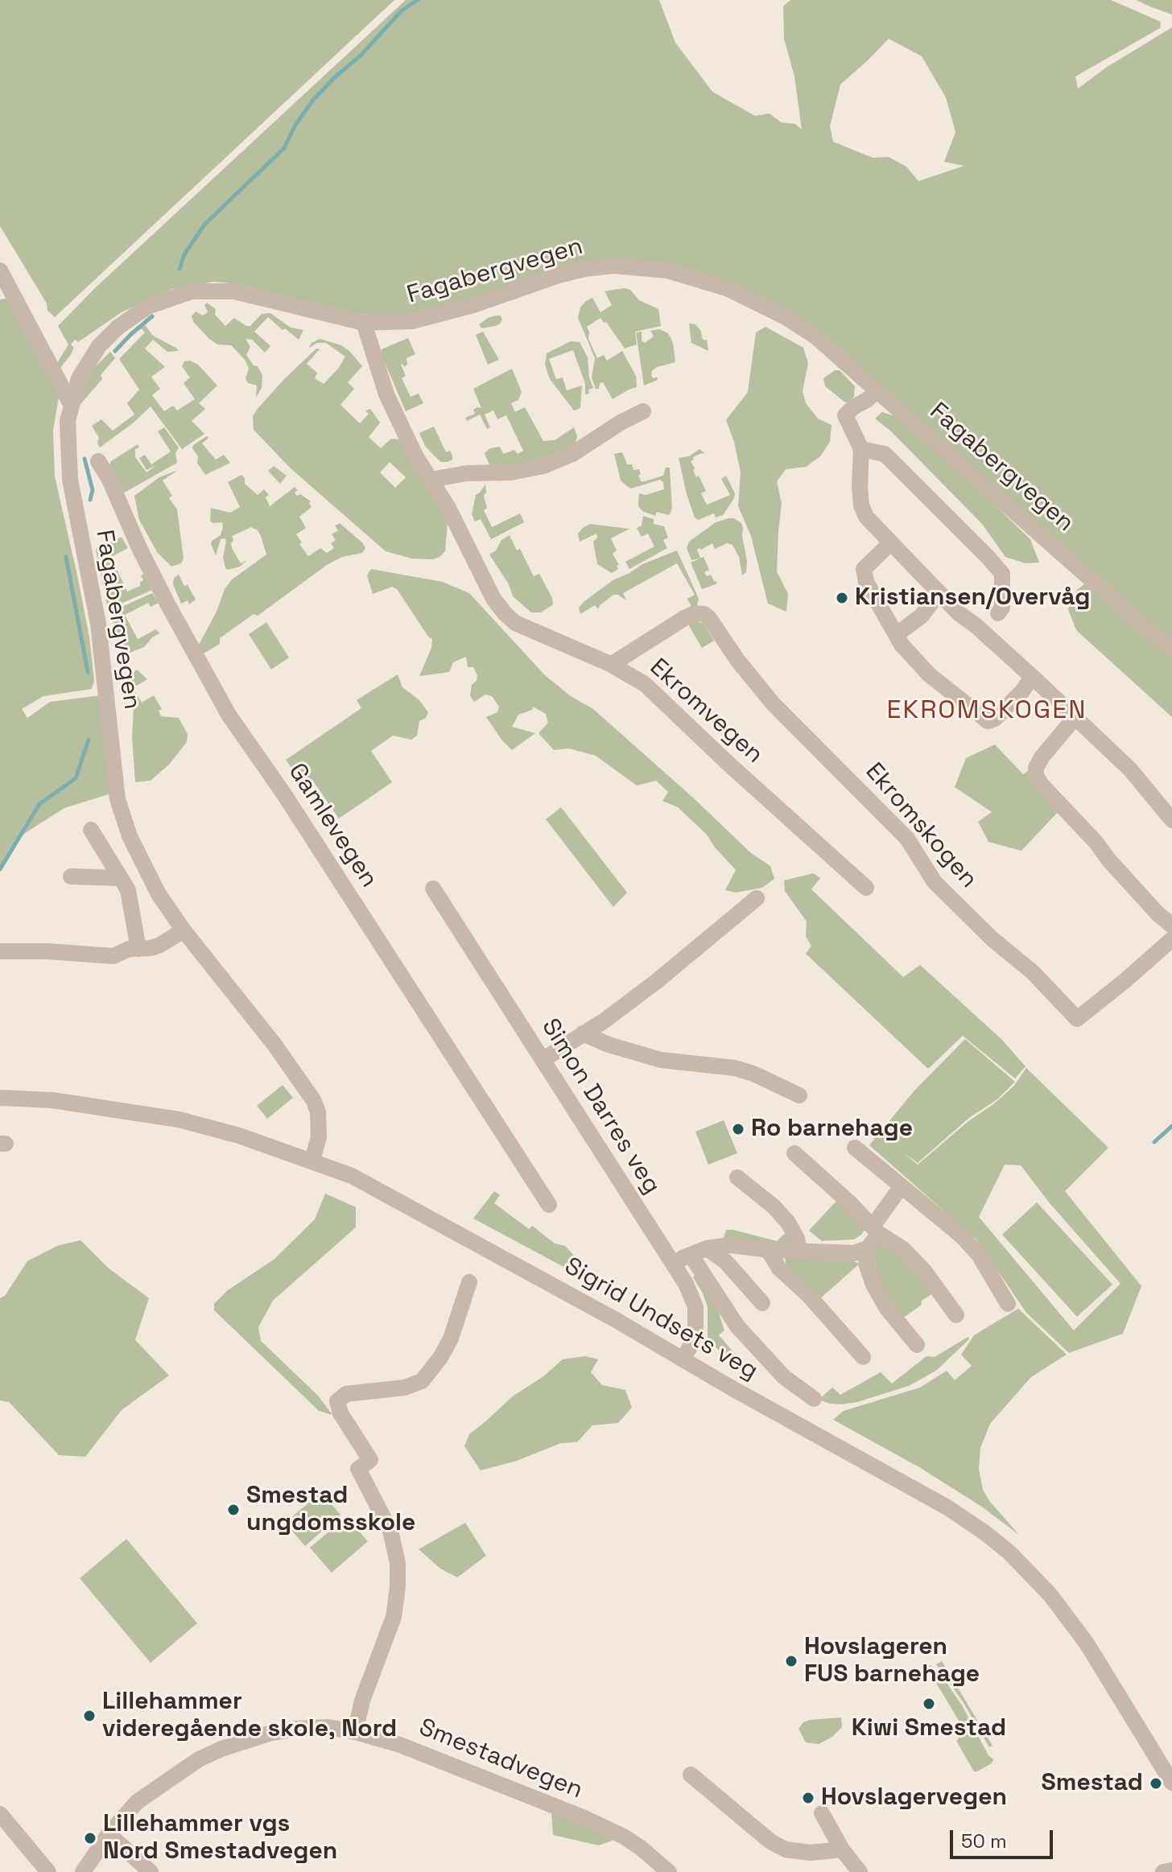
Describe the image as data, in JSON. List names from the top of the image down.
{
  "streets": {
    "street": [
      "Fagabergvegen",
      "Ekromvegen",
      "Gamlevegen",
      "Ekromskogen",
      "Simon Darres veg",
      "Sigrid Undsets veg",
      "Smestadvegen"
    ]
  },
  "crossings": [
    ["Fagabergvegen", "Ekromvegen"],
    ["Fagabergvegen", "Sigrid Undsets veg"],
    ["Ekromvegen", "Ekromskogen"],
    ["Simon Darres veg", "Sigrid Undsets veg"]
  ],
  "districts": ["EKROMSKOGEN"],
  "places": [
    "Kristiansen/Overvåg",
    "Ro barnehage",
    "Smestad ungdomsskole",
    "Hovslageren FUS barnehage",
    "Kiwi Smestad",
    "Lillehammer videregående skole, Nord",
    "Smestad",
    "Hovslagervegen",
    "Lillehammer vgs Nord Smestadvegen"
  ],
  "scale_bar": "50 m"
}
